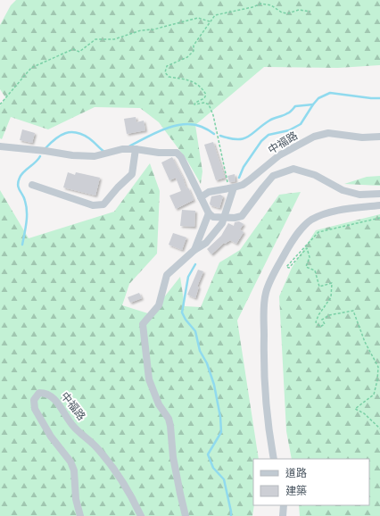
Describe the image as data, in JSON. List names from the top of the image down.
{
  "streets": {
    "street": ["中福路"]
  },
  "legend": ["道路", "建築"]
}
